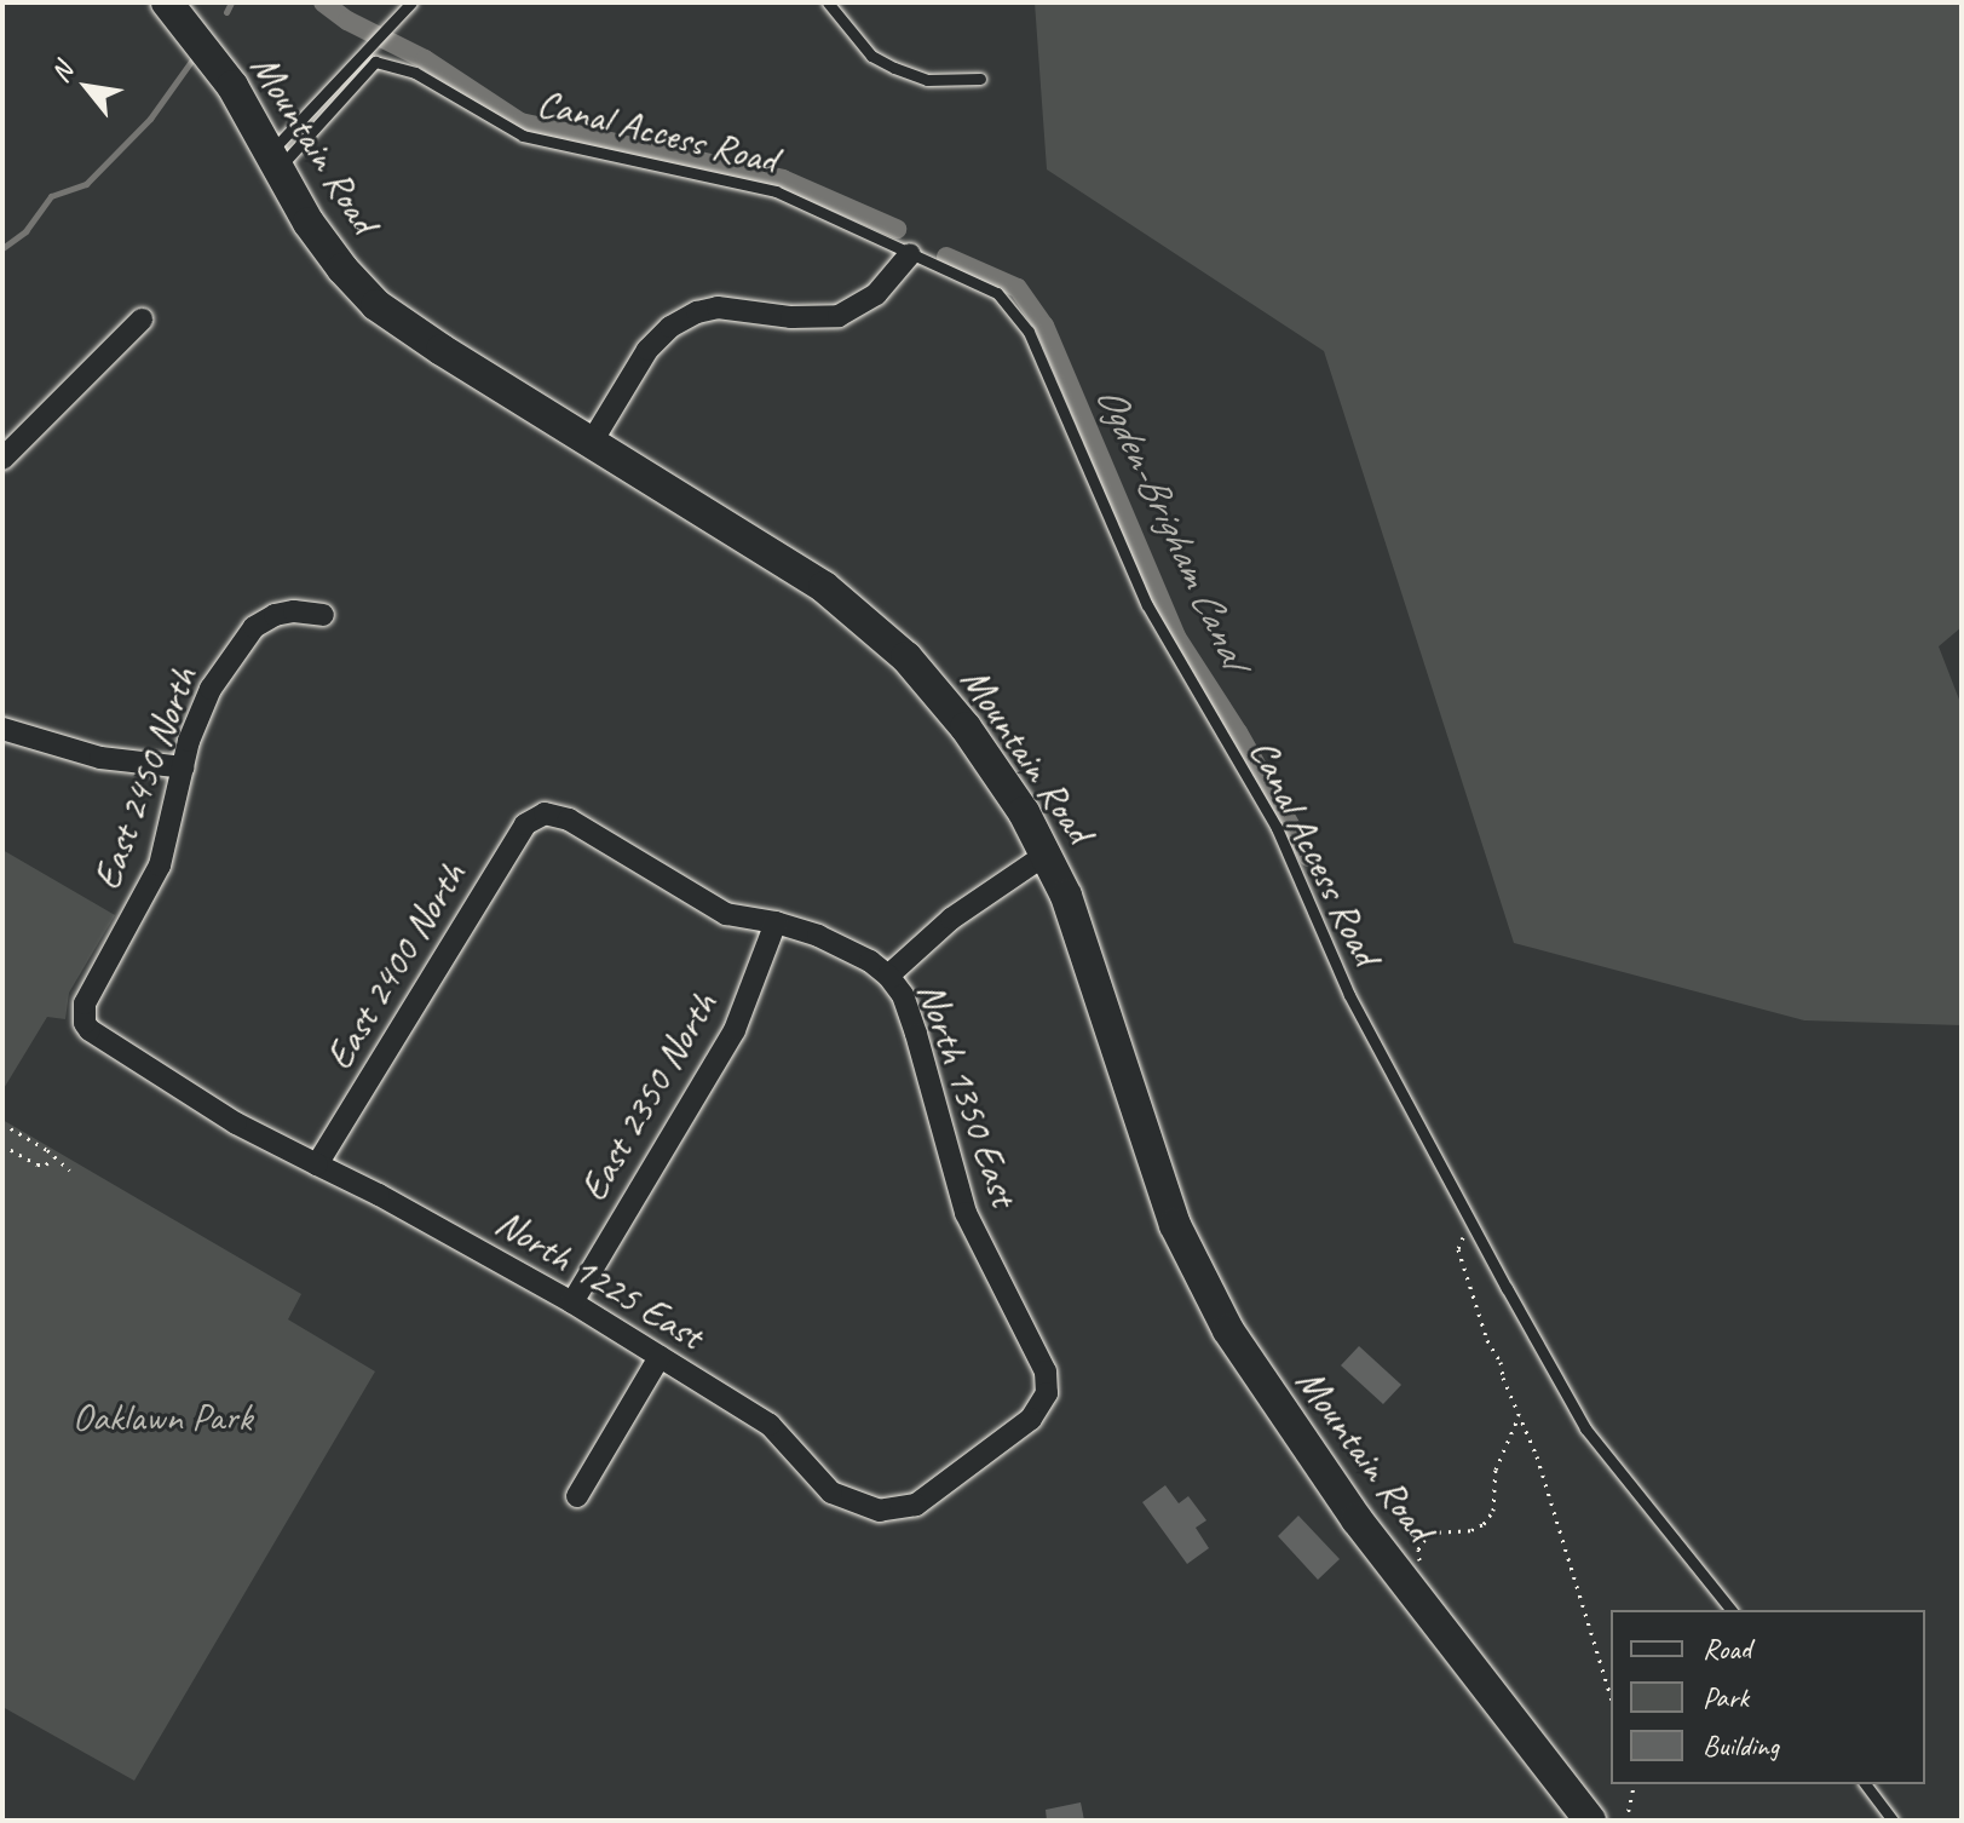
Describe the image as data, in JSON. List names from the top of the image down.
{
  "streets": {
    "street": [
      "Mountain Road",
      "East 2450 North",
      "East 2400 North",
      "North 1350 East",
      "East 2350 North",
      "North 1225 East"
    ],
    "lane": ["Canal Access Road"]
  },
  "crossings": [
    ["Canal Access Road", "Mountain Road"],
    ["East 2450 North", "North 1225 East"],
    ["East 2400 North", "North 1350 East"],
    ["East 2400 North", "North 1225 East"],
    ["North 1350 East", "East 2350 North"],
    ["North 1350 East", "North 1225 East"],
    ["East 2350 North", "North 1225 East"]
  ],
  "water": ["Ogden-Brigham Canal"],
  "parks": ["Oaklawn Park"],
  "legend": ["Road", "Park", "Building"],
  "north": "top left"
}
